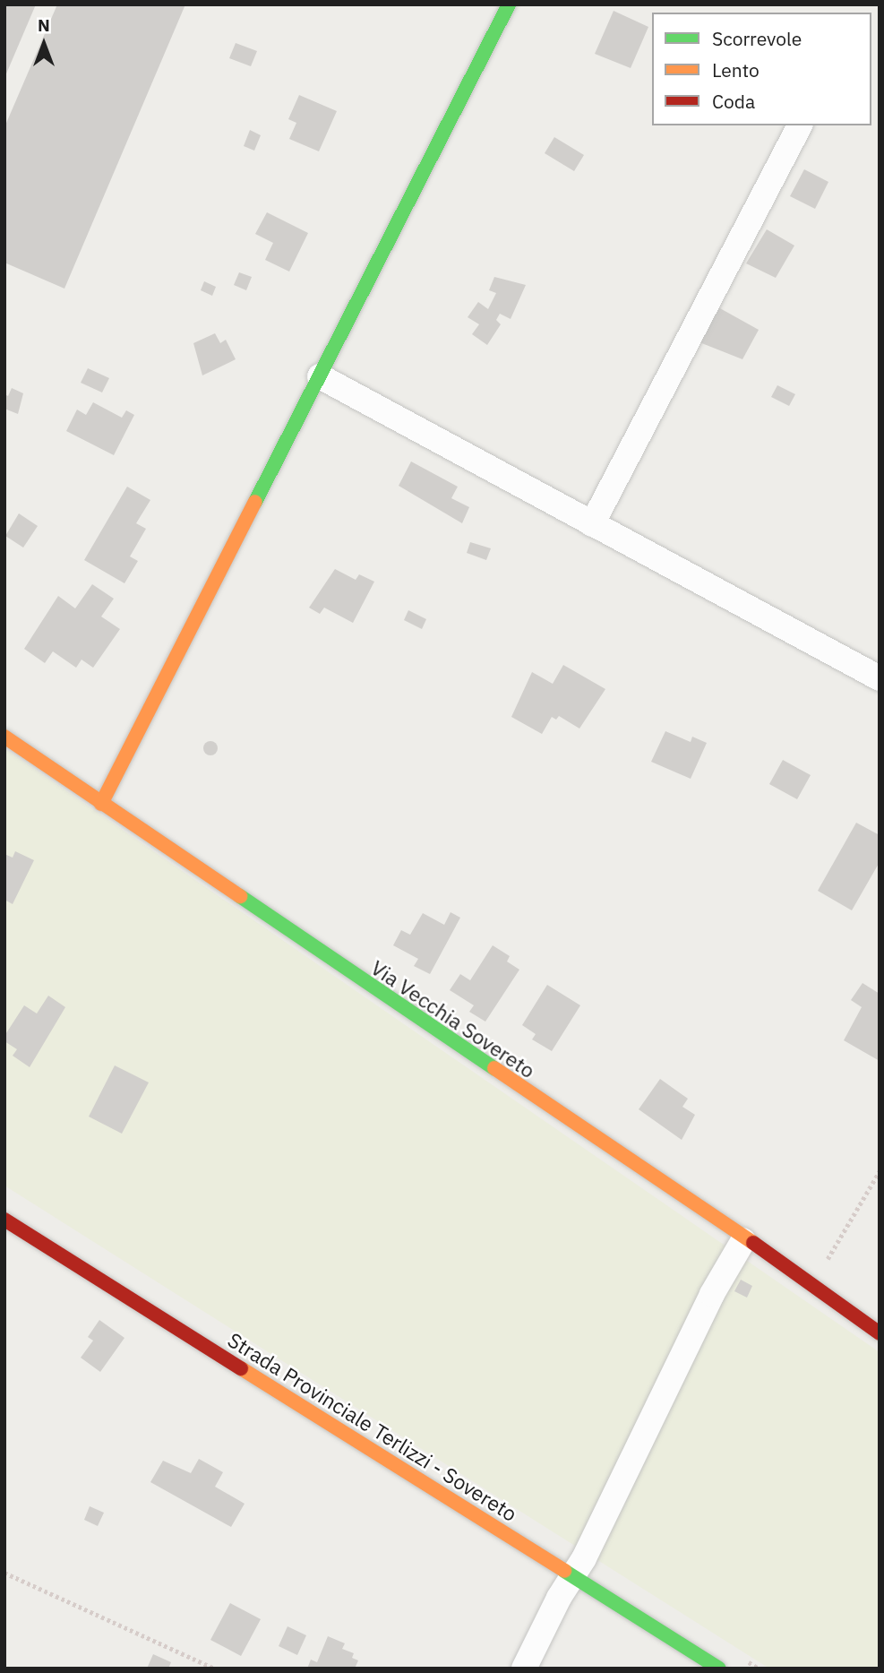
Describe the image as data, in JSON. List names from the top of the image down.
{
  "streets": {
    "street": ["Via Vecchia Sovereto", "Strada Provinciale Terlizzi - Sovereto"]
  },
  "legend": ["Scorrevole", "Lento", "Coda"],
  "north": "top"
}
